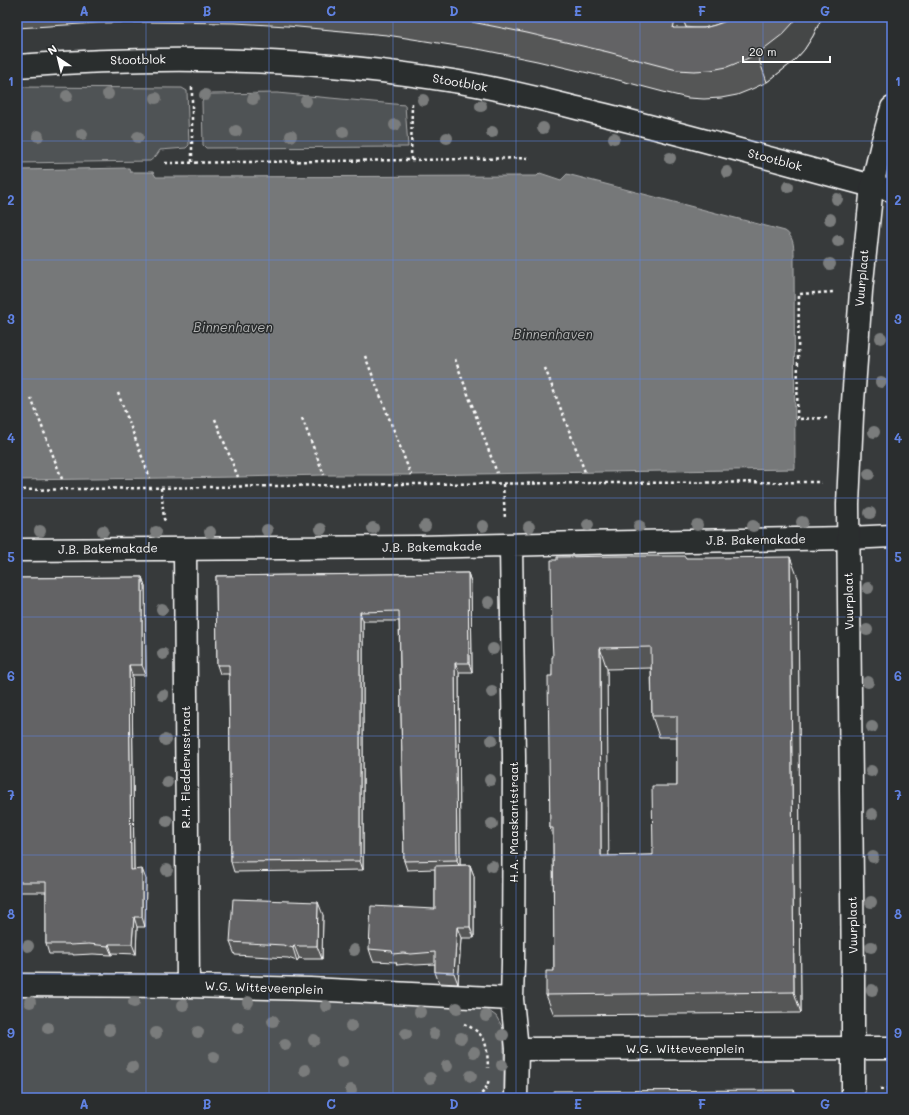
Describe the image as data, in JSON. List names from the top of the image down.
{
  "streets": {
    "street": [
      "Stootblok",
      "Vuurplaat",
      "J.B. Bakemakade",
      "R.H. Fledderusstraat",
      "H.A. Maaskantstraat",
      "W.G. Witteveenplein"
    ]
  },
  "crossings": [
    ["Stootblok", "Vuurplaat"],
    ["Vuurplaat", "J.B. Bakemakade"],
    ["Vuurplaat", "W.G. Witteveenplein"],
    ["J.B. Bakemakade", "R.H. Fledderusstraat"],
    ["J.B. Bakemakade", "H.A. Maaskantstraat"],
    ["R.H. Fledderusstraat", "W.G. Witteveenplein"],
    ["H.A. Maaskantstraat", "W.G. Witteveenplein"]
  ],
  "water": ["Binnenhaven"],
  "scale_bar": "20 m",
  "north": "top left",
  "grid": {
    "columns": [
      "A",
      "B",
      "C",
      "D",
      "E",
      "F",
      "G"
    ],
    "rows": [
      "1",
      "2",
      "3",
      "4",
      "5",
      "6",
      "7",
      "8",
      "9"
    ]
  }
}
